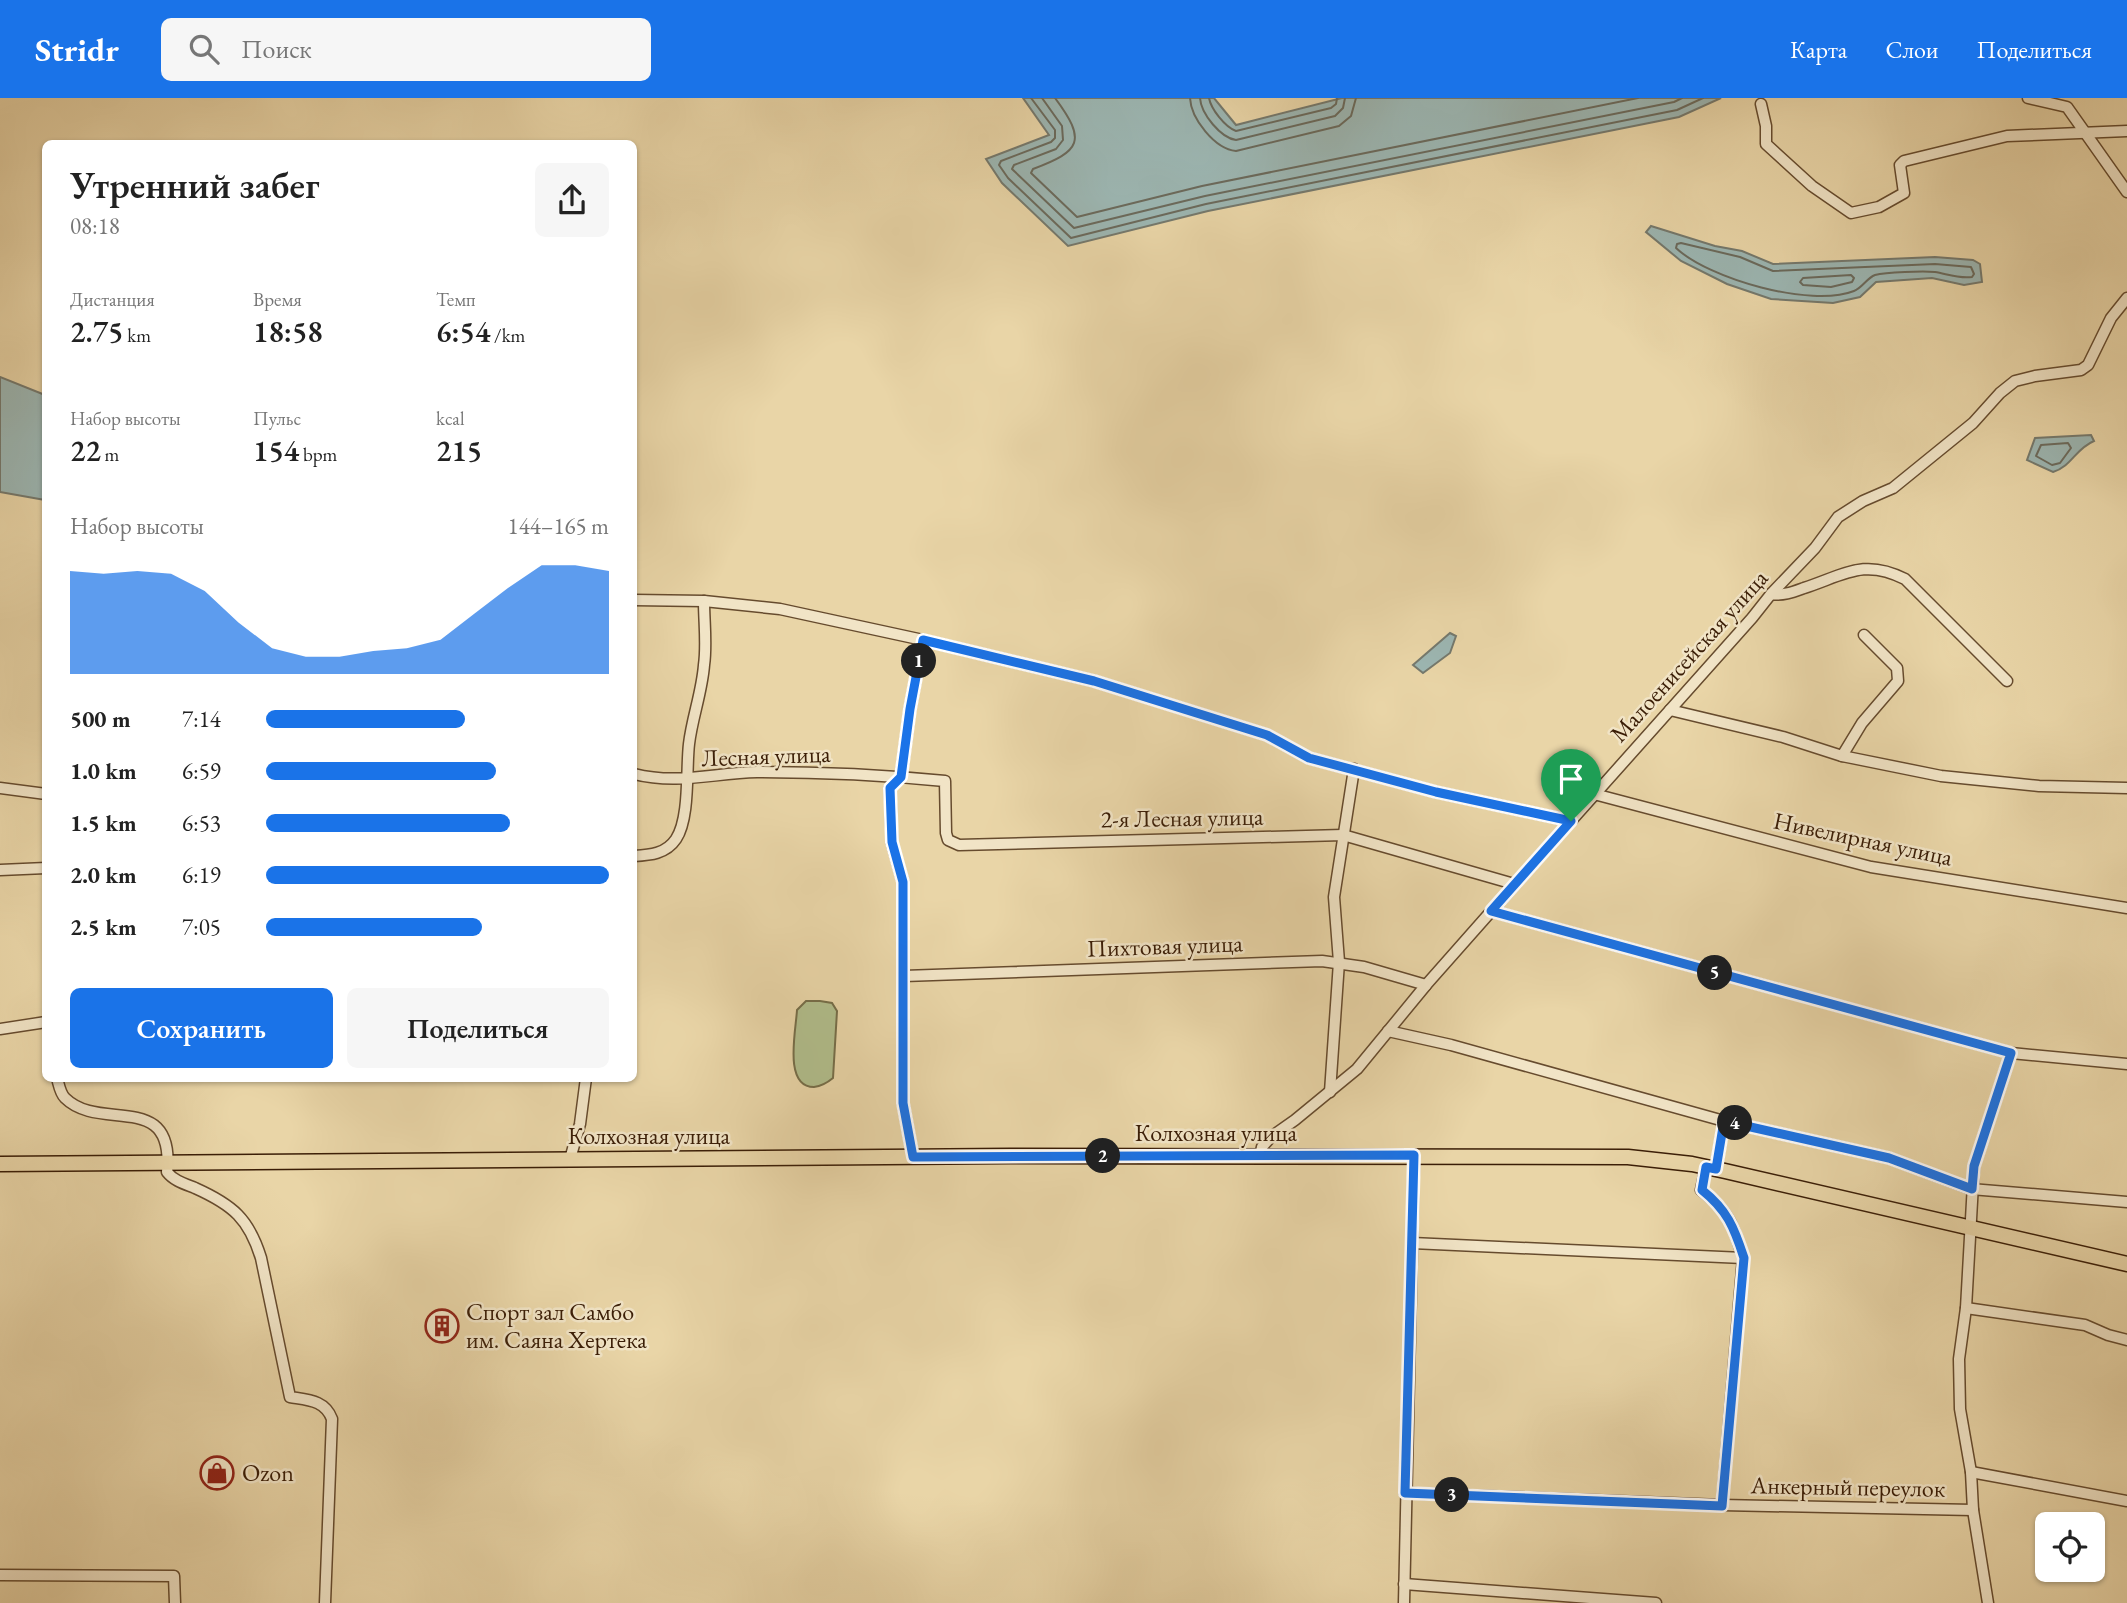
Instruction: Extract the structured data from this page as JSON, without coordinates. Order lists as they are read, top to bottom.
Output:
{
  "streets": {
    "main road": ["Колхозная улица"],
    "street": [
      "Малоенисейская улица",
      "Лесная улица",
      "2-я Лесная улица",
      "Нивелирная улица",
      "Пихтовая улица",
      "Анкерный переулок"
    ]
  },
  "crossings": [
    ["Малоенисейская улица", "2-я Лесная улица"],
    ["Малоенисейская улица", "Нивелирная улица"],
    ["Малоенисейская улица", "Пихтовая улица"],
    ["Малоенисейская улица", "Колхозная улица"],
    ["Лесная улица", "2-я Лесная улица"]
  ],
  "places": {
    "building": ["Спорт зал Самбо им. Саяна Хертека"],
    "shop": ["Ozon"]
  },
  "page": {
    "header": "Stridr",
    "search": "Поиск",
    "nav": ["Карта", "Слои", "Поделиться"],
    "heading": ["Утренний забег", "08:18"],
    "stats": [
      ["Дистанция", "2.75 km"],
      ["Время", "18:58"],
      ["Темп", "6:54 /km"],
      ["Набор высоты", "22 m"],
      ["Пульс", "154 bpm"],
      ["kcal", "215"]
    ],
    "chart": ["Набор высоты", "144–165 m"],
    "pins": [
      "1",
      "5",
      "4",
      "2",
      "3"
    ],
    "list": [
      {
        "name": "500 m",
        "note": "7:14"
      },
      {
        "name": "1.0 km",
        "note": "6:59"
      },
      {
        "name": "1.5 km",
        "note": "6:53"
      },
      {
        "name": "2.0 km",
        "note": "6:19"
      },
      {
        "name": "2.5 km",
        "note": "7:05"
      }
    ],
    "buttons": ["Сохранить", "Поделиться"]
  }
}
